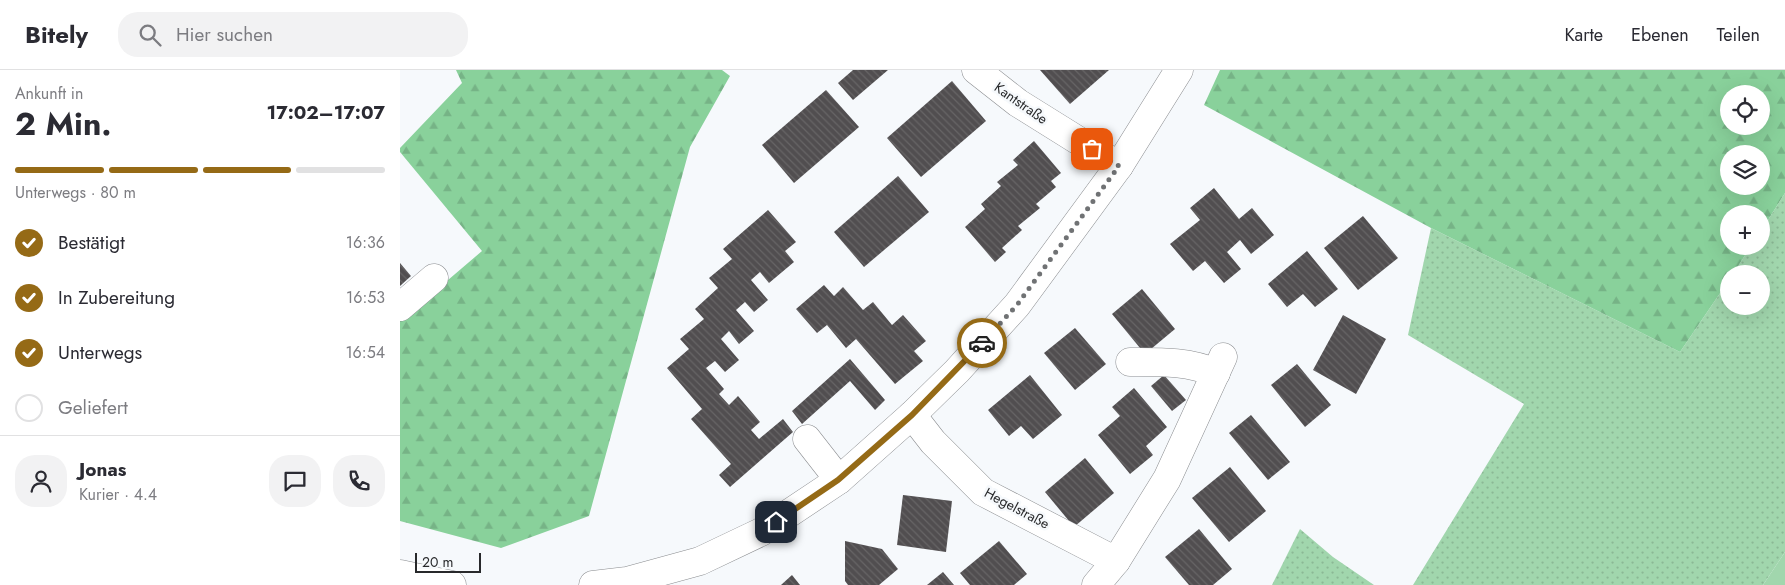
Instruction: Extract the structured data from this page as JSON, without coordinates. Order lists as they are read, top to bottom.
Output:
{
  "streets": {
    "street": ["Kantstraße", "Hegelstraße"]
  },
  "scale_bar": "20 m",
  "page": {
    "header": "Bitely",
    "search": "Hier suchen",
    "nav": ["Karte", "Ebenen", "Teilen"],
    "heading": ["2 Min.", "Ankunft in", "17:02–17:07"],
    "panel": ["Jonas", "Kurier · 4.4"],
    "map_buttons": ["+", "−"],
    "bar": "Unterwegs · 80 m",
    "list": [
      ["Bestätigt", "16:36"],
      ["In Zubereitung", "16:53"],
      ["Unterwegs", "16:54"],
      "Geliefert"
    ],
    "scale": "20 m"
  }
}
